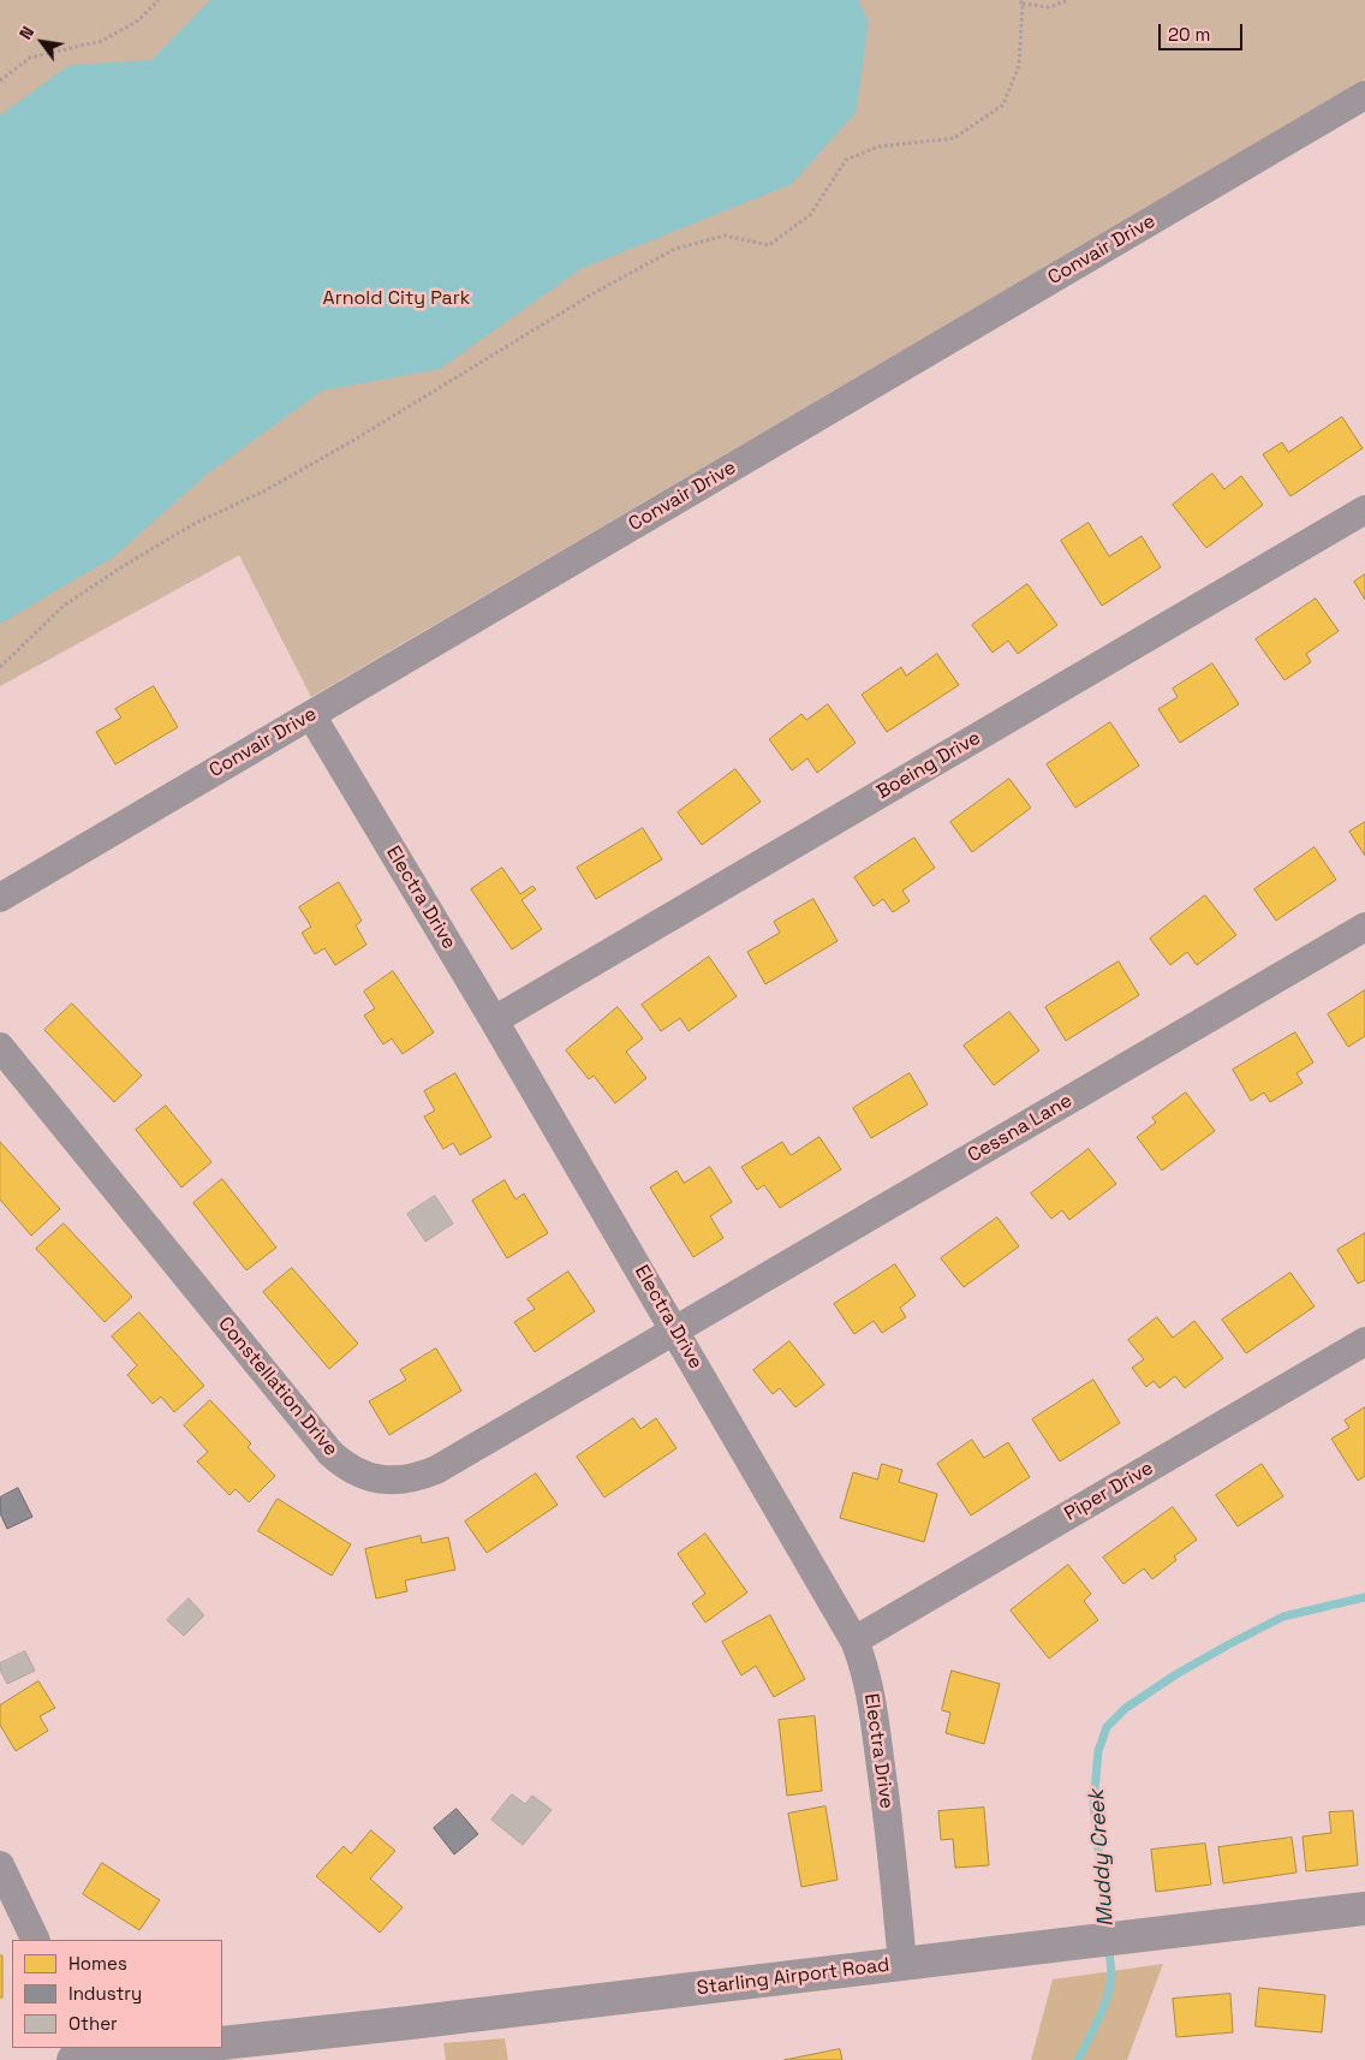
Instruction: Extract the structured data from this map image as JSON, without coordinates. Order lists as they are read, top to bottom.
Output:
{
  "streets": {
    "street": [
      "Convair Drive",
      "Boeing Drive",
      "Electra Drive",
      "Cessna Lane",
      "Constellation Drive",
      "Piper Drive",
      "Starling Airport Road"
    ]
  },
  "crossings": [
    ["Convair Drive", "Electra Drive"],
    ["Boeing Drive", "Electra Drive"],
    ["Electra Drive", "Cessna Lane"],
    ["Electra Drive", "Constellation Drive"],
    ["Electra Drive", "Piper Drive"],
    ["Electra Drive", "Starling Airport Road"],
    ["Cessna Lane", "Constellation Drive"]
  ],
  "water": ["Muddy Creek"],
  "parks": ["Arnold City Park"],
  "legend": ["Homes", "Industry", "Other"],
  "scale_bar": "20 m",
  "north": "top left"
}
